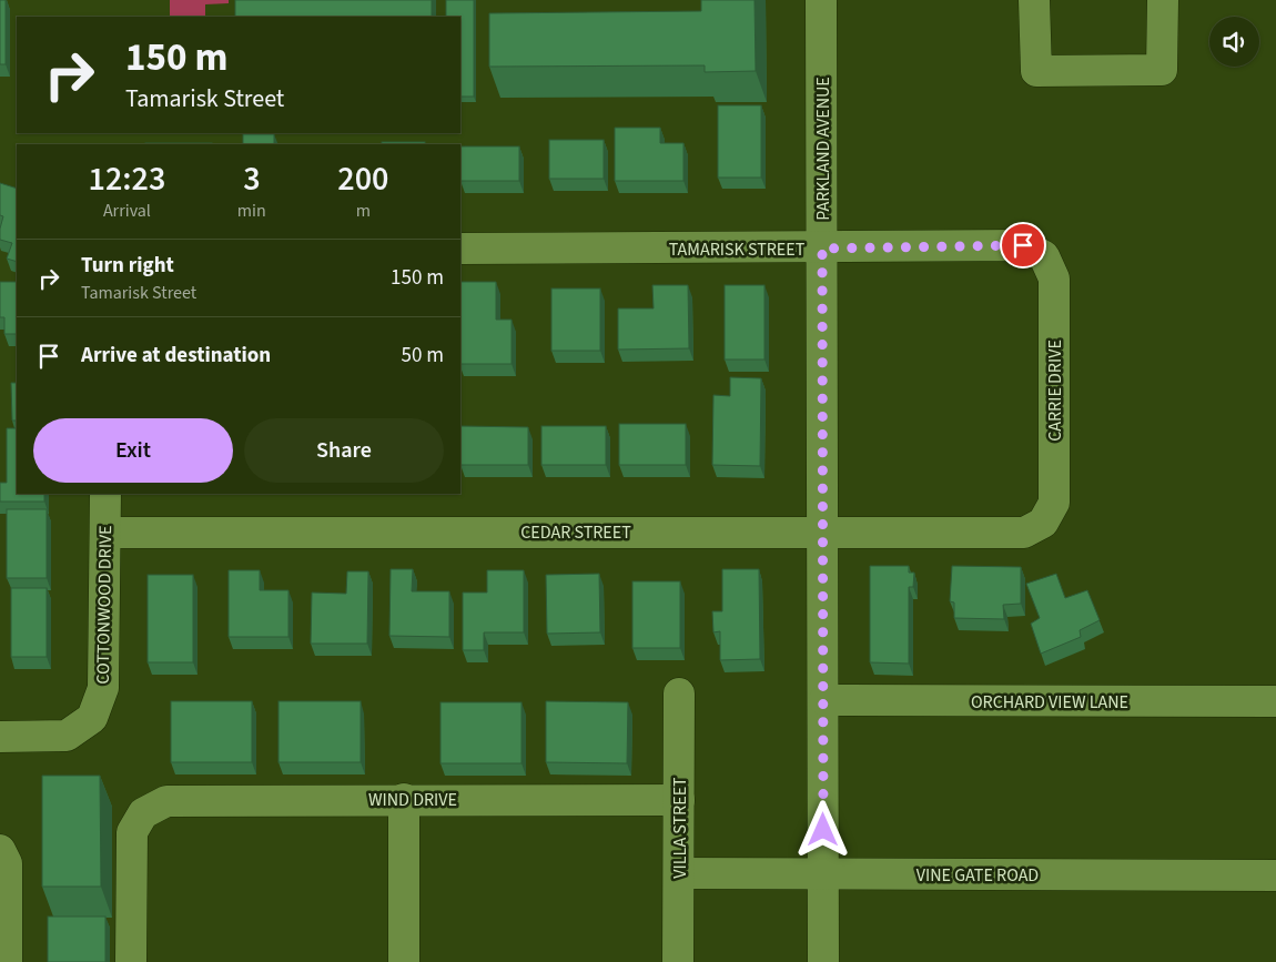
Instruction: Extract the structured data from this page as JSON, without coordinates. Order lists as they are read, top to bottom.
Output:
{
  "streets": {
    "street": [
      "PARKLAND AVENUE",
      "TAMARISK STREET",
      "CARRIE DRIVE",
      "CEDAR STREET",
      "COTTONWOOD DRIVE",
      "ORCHARD VIEW LANE",
      "WIND DRIVE",
      "VILLA STREET",
      "VINE GATE ROAD"
    ]
  },
  "crossings": [
    ["PARKLAND AVENUE", "TAMARISK STREET"],
    ["PARKLAND AVENUE", "CEDAR STREET"],
    ["PARKLAND AVENUE", "ORCHARD VIEW LANE"],
    ["PARKLAND AVENUE", "VINE GATE ROAD"],
    ["TAMARISK STREET", "CARRIE DRIVE"],
    ["CARRIE DRIVE", "CEDAR STREET"],
    ["CEDAR STREET", "COTTONWOOD DRIVE"],
    ["WIND DRIVE", "VILLA STREET"],
    ["VILLA STREET", "VINE GATE ROAD"]
  ],
  "page": {
    "turn": ["150 m", "Tamarisk Street"],
    "eta": [
      "12:23",
      "Arrival",
      "3",
      "min",
      "200",
      "m"
    ],
    "list": [
      {
        "name": "Turn right",
        "note": "Tamarisk Street",
        "value": "150 m"
      },
      {
        "name": "Arrive at destination",
        "value": "50 m"
      }
    ],
    "buttons": ["Exit", "Share"]
  }
}
